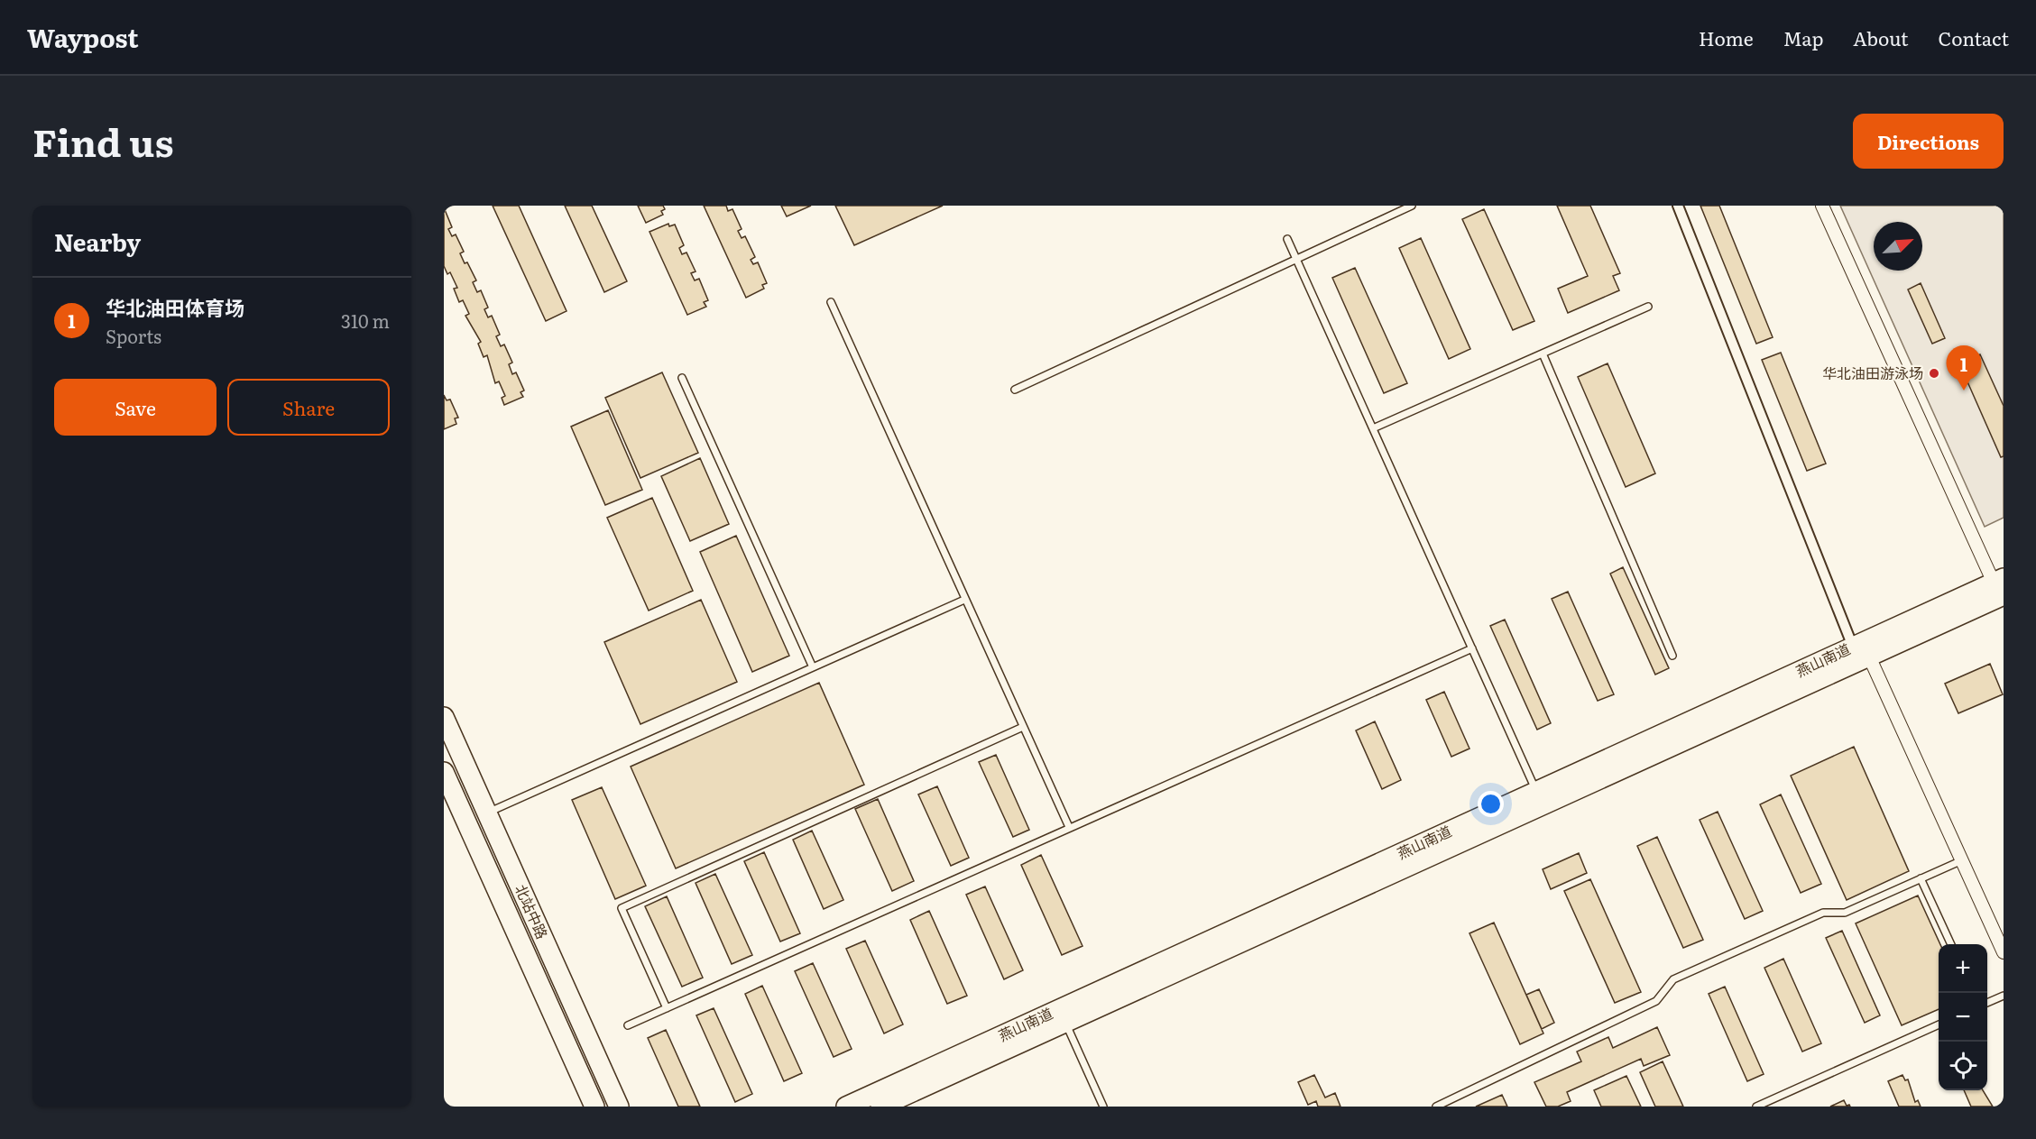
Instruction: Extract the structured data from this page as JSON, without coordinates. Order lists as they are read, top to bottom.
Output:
{
  "streets": {
    "main road": ["燕山南道", "北站中路"]
  },
  "places": ["华北油田游泳场"],
  "north": "top right",
  "page": {
    "header": "Waypost",
    "nav": [
      "Home",
      "Map",
      "About",
      "Contact"
    ],
    "title": "Find us",
    "buttons": [
      "Directions",
      ["Save", "Share"]
    ],
    "heading": "Nearby",
    "list": [
      {
        "mark": "1",
        "name": "华北油田体育场",
        "note": "Sports",
        "value": "310 m"
      }
    ],
    "pins": "1",
    "map_buttons": ["+", "−"]
  }
}
